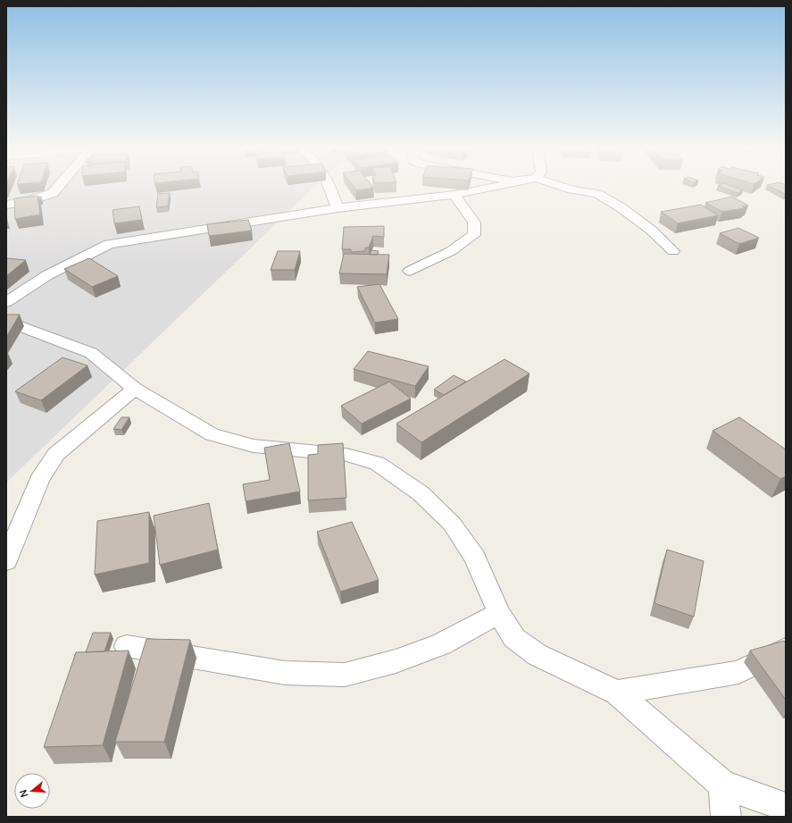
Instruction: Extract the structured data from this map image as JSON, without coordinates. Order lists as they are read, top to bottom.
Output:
{
  "north": "left"
}
